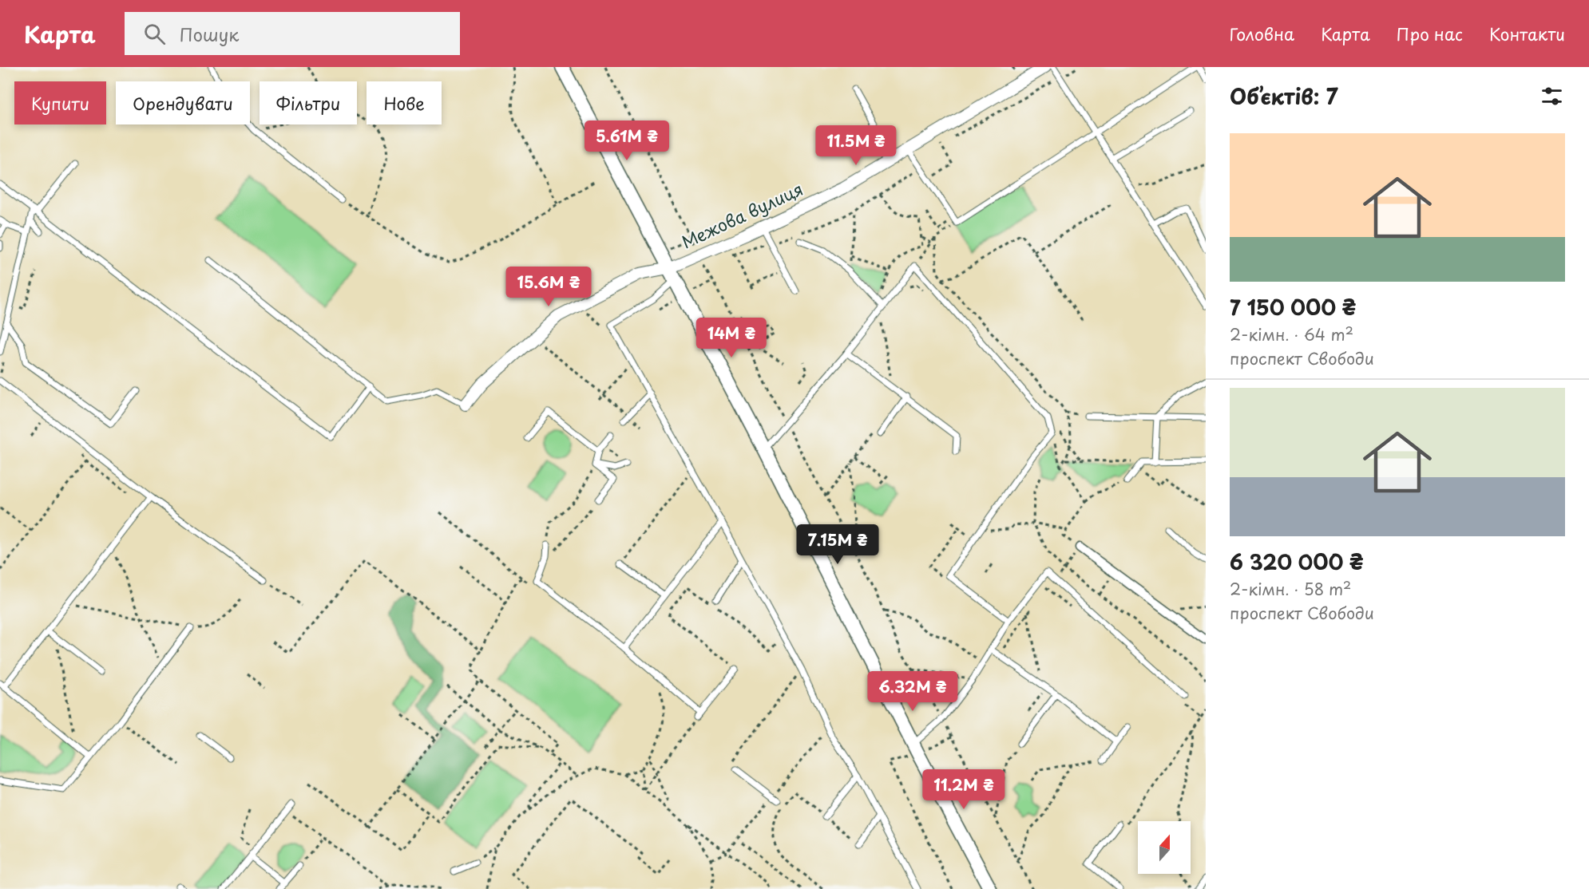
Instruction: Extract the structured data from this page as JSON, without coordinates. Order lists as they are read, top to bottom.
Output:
{
  "streets": {
    "street": ["Межова вулиця"]
  },
  "north": "top",
  "page": {
    "header": "Карта",
    "search": "Пошук",
    "nav": [
      "Головна",
      "Карта",
      "Про нас",
      "Контакти"
    ],
    "heading": "Об’єктів: 7",
    "chip": [
      "Купити",
      "Орендувати",
      "Фільтри",
      "Нове"
    ],
    "price": [
      "5.61M ₴",
      "11.5M ₴",
      "15.6M ₴",
      "14M ₴",
      "7.15M ₴",
      "6.32M ₴",
      "11.2M ₴"
    ],
    "list": [
      {
        "name": "7 150 000 ₴",
        "note": "2-кімн. · 64 m² · проспект Свободи"
      },
      {
        "name": "6 320 000 ₴",
        "note": "2-кімн. · 58 m² · проспект Свободи"
      }
    ]
  }
}
